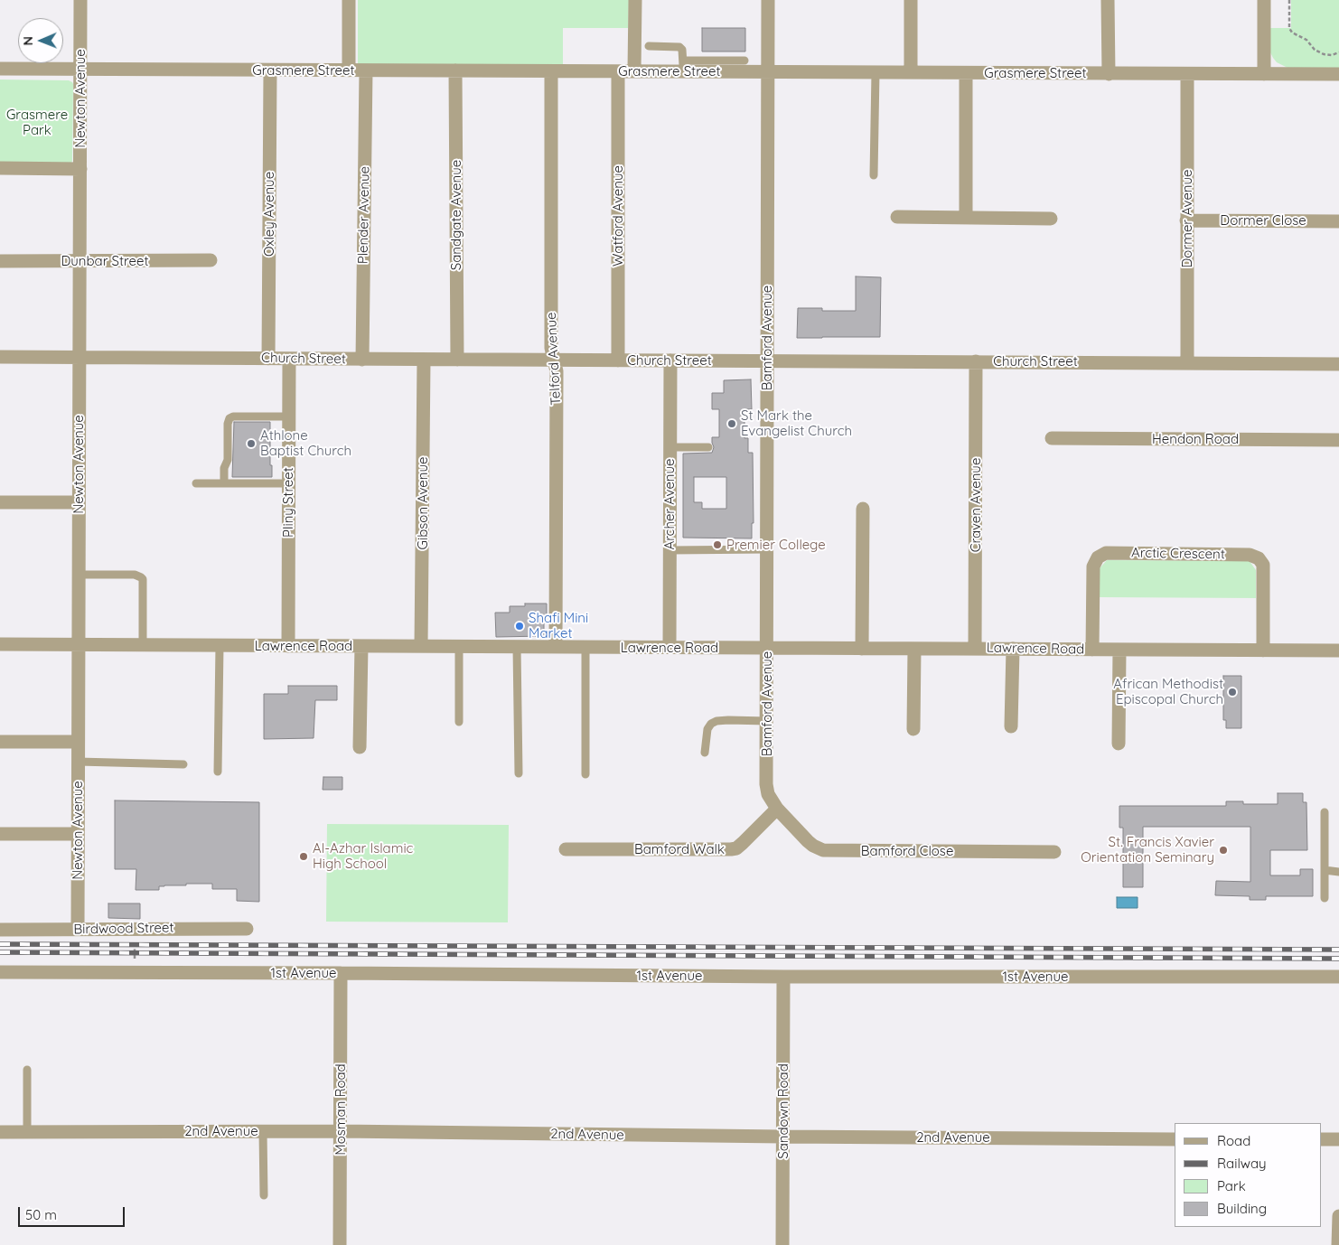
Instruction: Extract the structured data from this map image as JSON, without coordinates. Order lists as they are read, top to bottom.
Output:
{
  "streets": {
    "street": [
      "Grasmere Street",
      "Newton Avenue",
      "Oxley Avenue",
      "Plender Avenue",
      "Sandgate Avenue",
      "Watford Avenue",
      "Dormer Avenue",
      "Dormer Close",
      "Dunbar Street",
      "Bamford Avenue",
      "Church Street",
      "Telford Avenue",
      "Hendon Road",
      "Pliny Street",
      "Gibson Avenue",
      "Archer Avenue",
      "Craven Avenue",
      "Arctic Crescent",
      "Lawrence Road",
      "Bamford Walk",
      "Bamford Close",
      "Birdwood Street",
      "1st Avenue",
      "Mosman Road",
      "Sandown Road",
      "2nd Avenue"
    ]
  },
  "crossings": [
    ["Grasmere Street", "Newton Avenue"],
    ["Grasmere Street", "Oxley Avenue"],
    ["Grasmere Street", "Plender Avenue"],
    ["Grasmere Street", "Sandgate Avenue"],
    ["Grasmere Street", "Watford Avenue"],
    ["Grasmere Street", "Dormer Avenue"],
    ["Grasmere Street", "Bamford Avenue"],
    ["Grasmere Street", "Telford Avenue"],
    ["Newton Avenue", "Dunbar Street"],
    ["Newton Avenue", "Church Street"],
    ["Newton Avenue", "Lawrence Road"],
    ["Newton Avenue", "Birdwood Street"],
    ["Oxley Avenue", "Church Street"],
    ["Plender Avenue", "Church Street"],
    ["Sandgate Avenue", "Church Street"],
    ["Watford Avenue", "Church Street"],
    ["Dormer Avenue", "Dormer Close"],
    ["Dormer Avenue", "Church Street"],
    ["Bamford Avenue", "Church Street"],
    ["Bamford Avenue", "Lawrence Road"],
    ["Bamford Avenue", "Bamford Walk"],
    ["Bamford Avenue", "Bamford Close"],
    ["Church Street", "Telford Avenue"],
    ["Church Street", "Pliny Street"],
    ["Church Street", "Gibson Avenue"],
    ["Church Street", "Archer Avenue"],
    ["Church Street", "Craven Avenue"],
    ["Telford Avenue", "Lawrence Road"],
    ["Pliny Street", "Lawrence Road"],
    ["Gibson Avenue", "Lawrence Road"],
    ["Archer Avenue", "Lawrence Road"],
    ["Craven Avenue", "Lawrence Road"],
    ["Arctic Crescent", "Lawrence Road"],
    ["Bamford Walk", "Bamford Close"],
    ["1st Avenue", "Mosman Road"],
    ["1st Avenue", "Sandown Road"],
    ["Mosman Road", "2nd Avenue"],
    ["Sandown Road", "2nd Avenue"]
  ],
  "parks": ["Grasmere Park"],
  "places": [
    "St Mark the Evangelist Church",
    "Athlone Baptist Church",
    "Premier College",
    "Shafi Mini Market",
    "African Methodist Episcopal Church",
    "St. Francis Xavier Orientation Seminary",
    "Al-Azhar Islamic High School"
  ],
  "legend": [
    "Road",
    "Railway",
    "Park",
    "Building"
  ],
  "scale_bar": "50 m",
  "north": "left"
}
